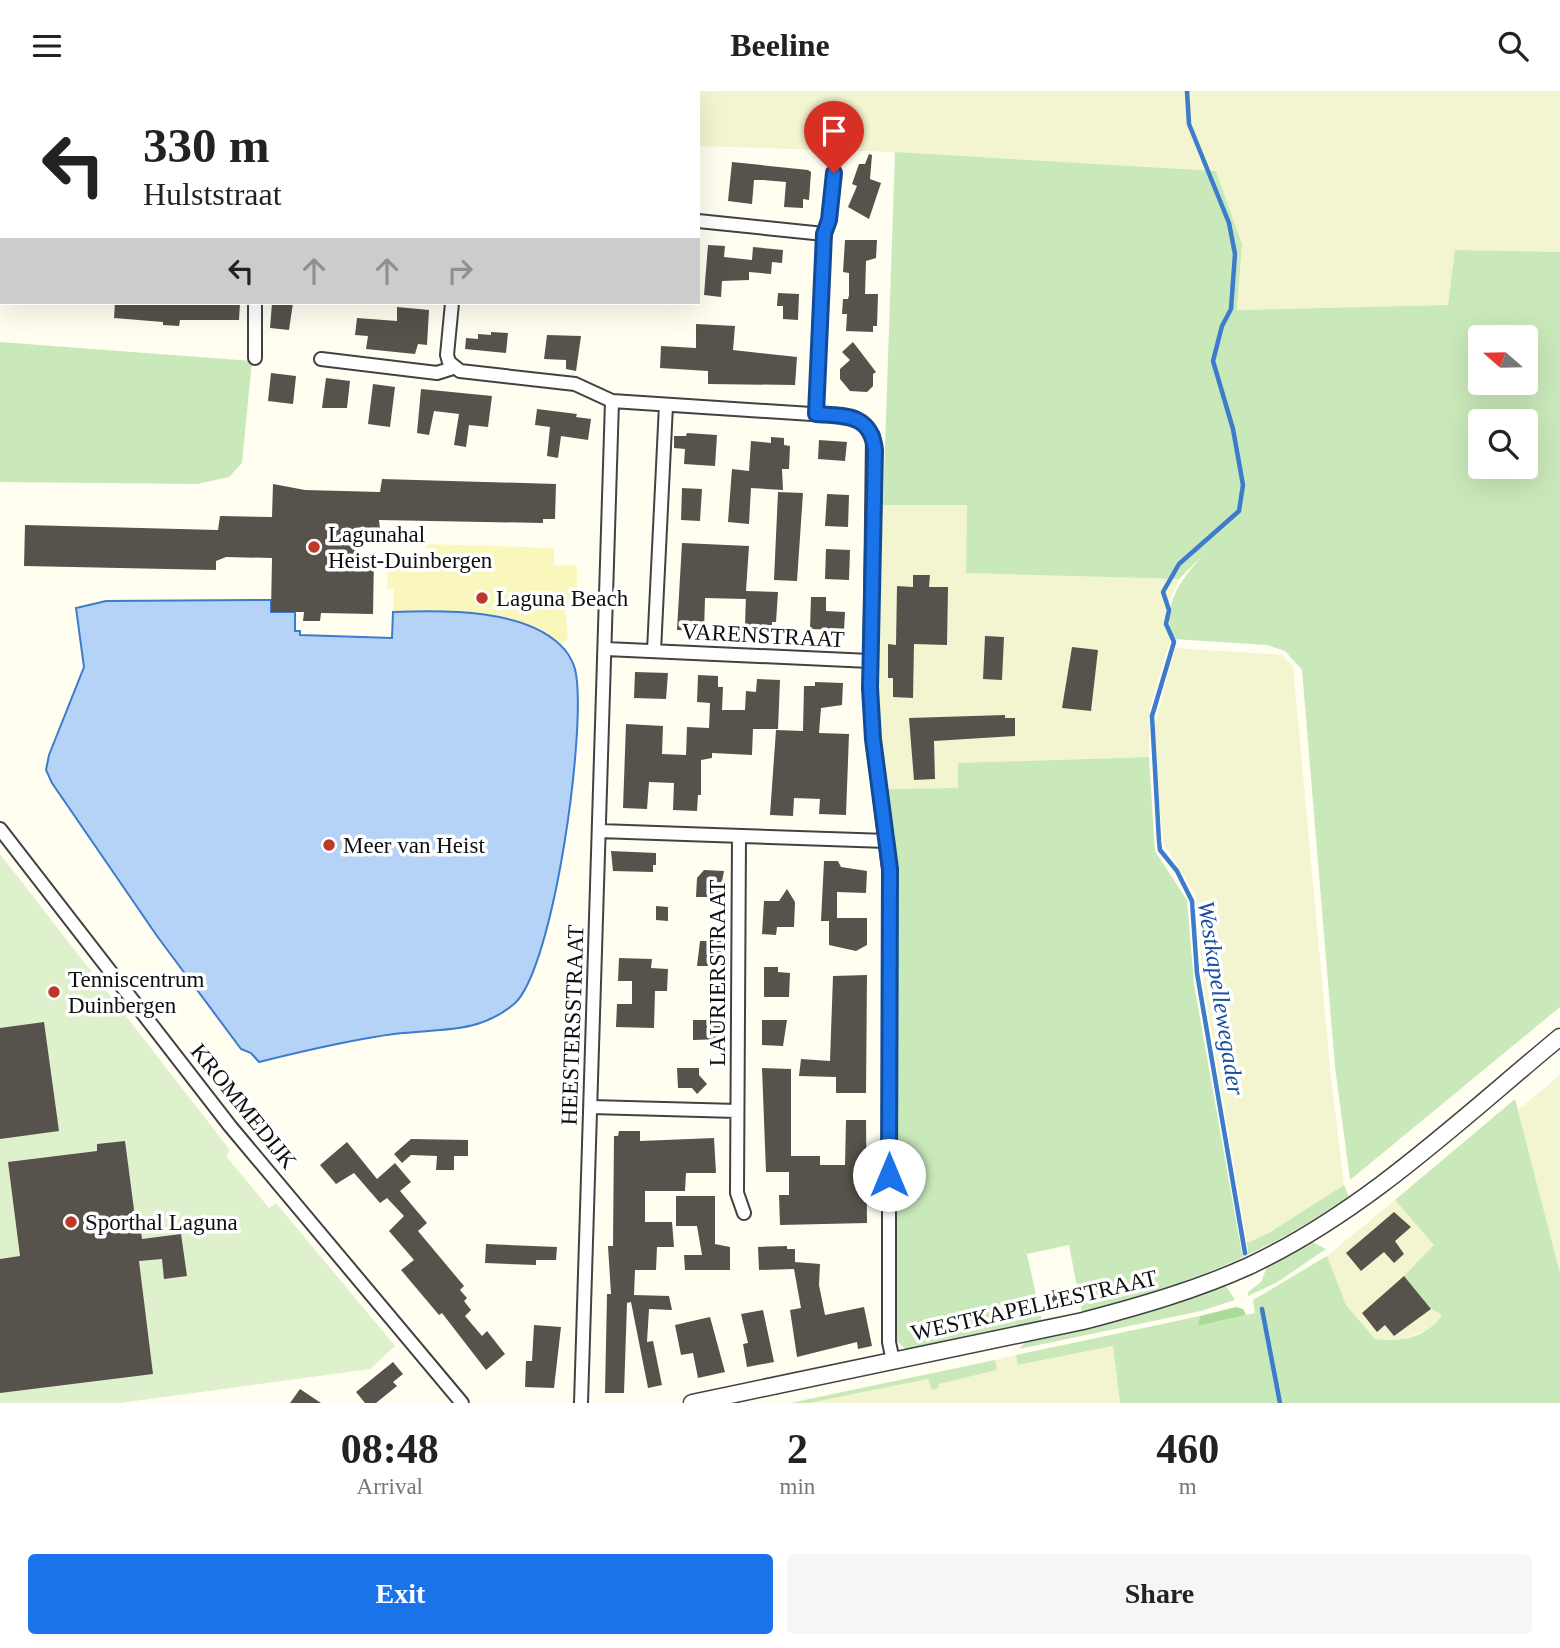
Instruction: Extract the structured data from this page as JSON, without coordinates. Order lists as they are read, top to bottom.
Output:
{
  "streets": {
    "street": [
      "VARENSTRAAT",
      "LAURIERSTRAAT",
      "HEESTERSSTRAAT",
      "KROMMEDIJK",
      "WESTKAPELLESTRAAT"
    ]
  },
  "water": ["Westkapellewegader"],
  "places": [
    "Lagunahal Heist-Duinbergen",
    "Laguna Beach",
    "Meer van Heist",
    "Tenniscentrum Duinbergen",
    "Sporthal Laguna"
  ],
  "north": "left",
  "page": {
    "header": "Beeline",
    "turn": ["330 m", "Hulststraat"],
    "eta": [
      "08:48",
      "Arrival",
      "2",
      "min",
      "460",
      "m"
    ],
    "buttons": ["Exit", "Share"]
  }
}
